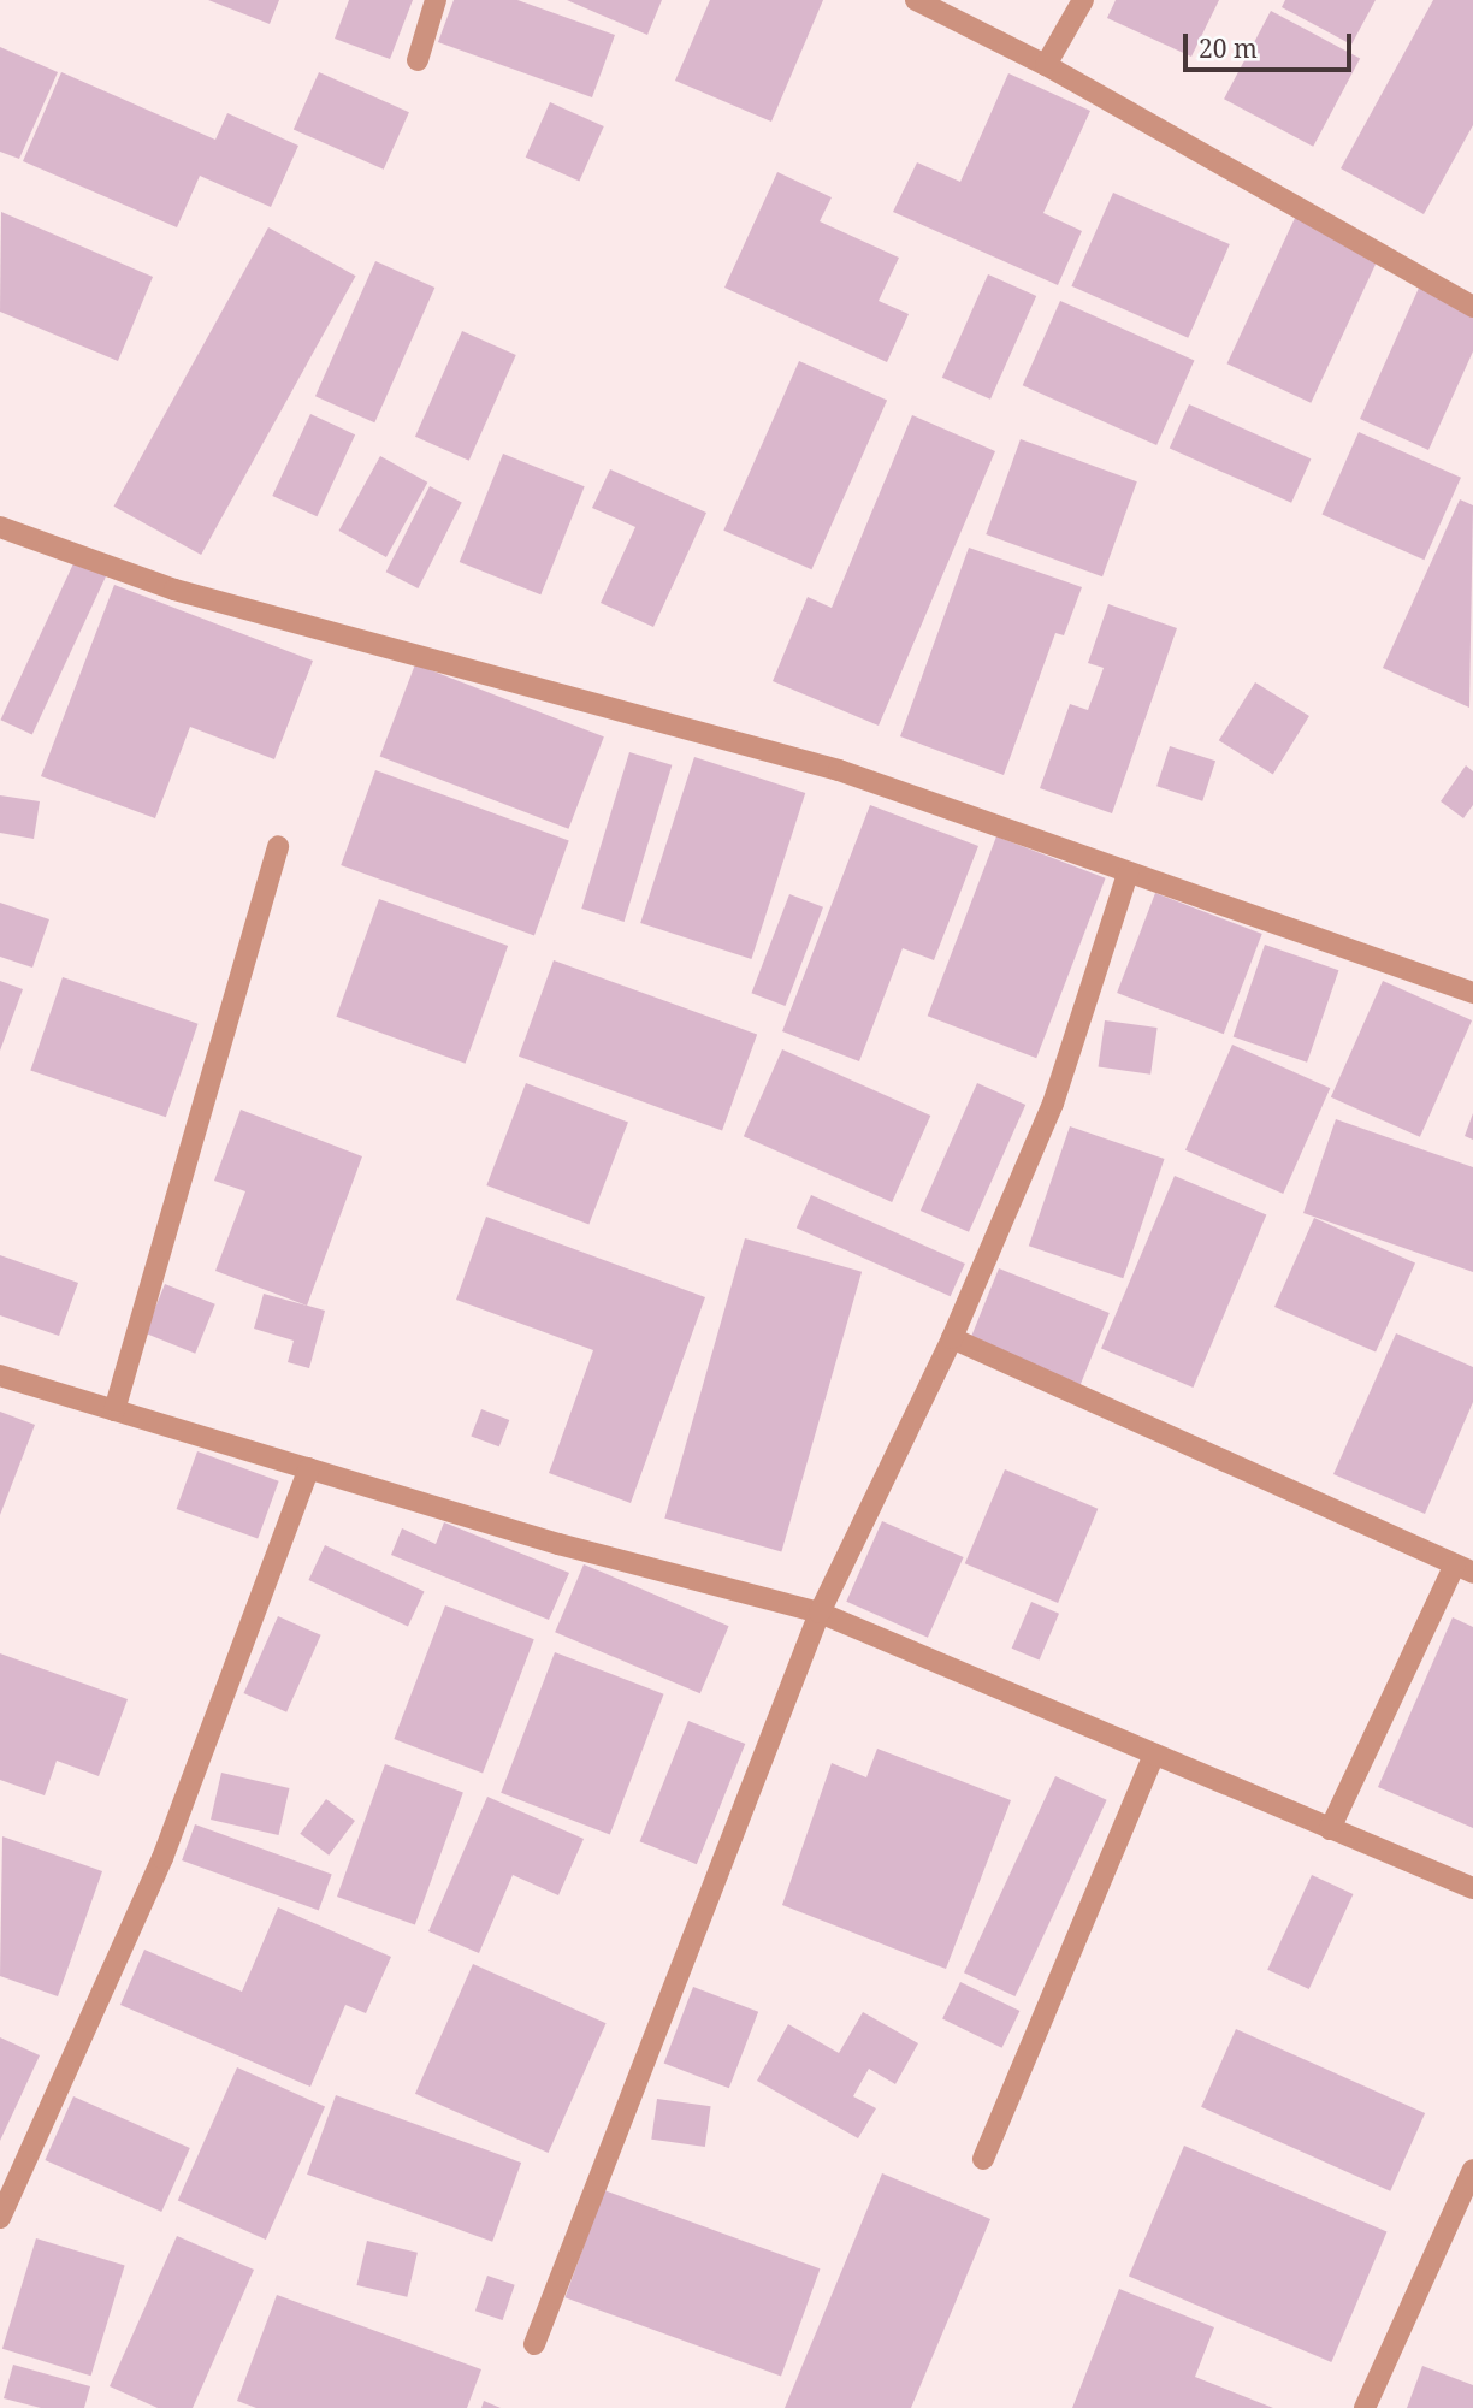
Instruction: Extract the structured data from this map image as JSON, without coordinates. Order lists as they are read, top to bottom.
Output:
{
  "scale_bar": "20 m"
}
